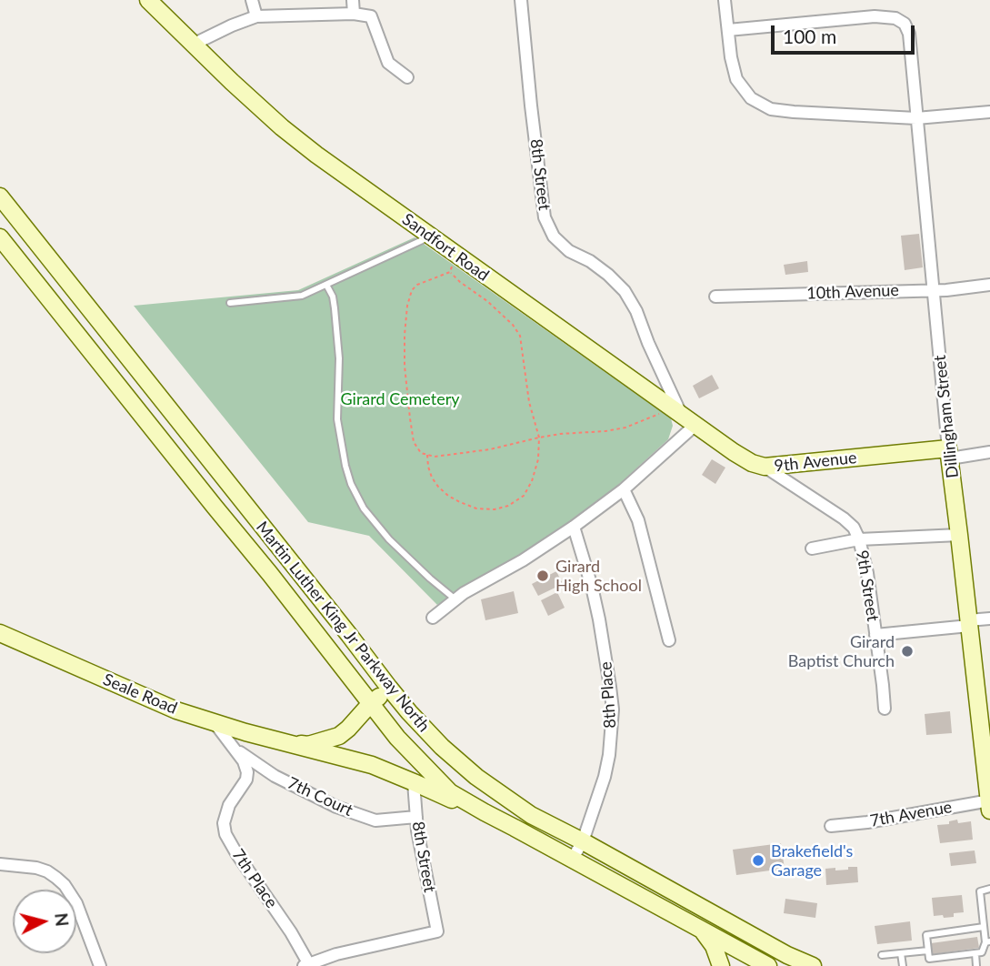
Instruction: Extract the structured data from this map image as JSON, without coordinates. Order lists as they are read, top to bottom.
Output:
{
  "streets": {
    "main road": [
      "Sandfort Road",
      "Dillingham Street",
      "9th Avenue",
      "Martin Luther King Jr Parkway North",
      "Seale Road"
    ],
    "street": [
      "8th Street",
      "10th Avenue",
      "9th Street",
      "8th Place",
      "7th Court",
      "7th Avenue",
      "7th Place"
    ]
  },
  "crossings": [
    ["8th Street", "Sandfort Road"],
    ["8th Street", "Seale Road"],
    ["8th Street", "7th Court"],
    ["8th Street", "7th Place"],
    ["Sandfort Road", "9th Avenue"],
    ["10th Avenue", "Dillingham Street"],
    ["Dillingham Street", "9th Avenue"],
    ["Dillingham Street", "7th Avenue"],
    ["9th Avenue", "9th Street"],
    ["Martin Luther King Jr Parkway North", "Seale Road"],
    ["Martin Luther King Jr Parkway North", "8th Place"],
    ["Seale Road", "7th Place"],
    ["7th Court", "7th Place"]
  ],
  "parks": ["Girard Cemetery"],
  "places": ["Girard High School", "Girard Baptist Church", "Brakefield's Garage"],
  "scale_bar": "100 m",
  "north": "right"
}
